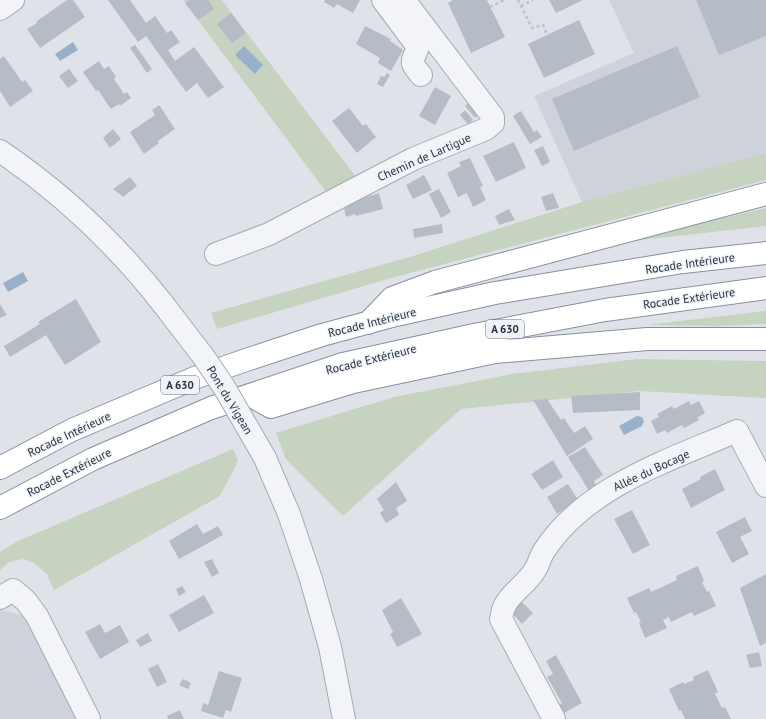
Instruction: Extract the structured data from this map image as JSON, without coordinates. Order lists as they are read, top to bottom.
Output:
{
  "streets": {
    "highway": ["Rocade Intérieure", "Rocade Extérieure", "A 630"],
    "street": ["Chemin de Lartigue", "Pont du Vigean", "Allée du Bocage"]
  }
}
